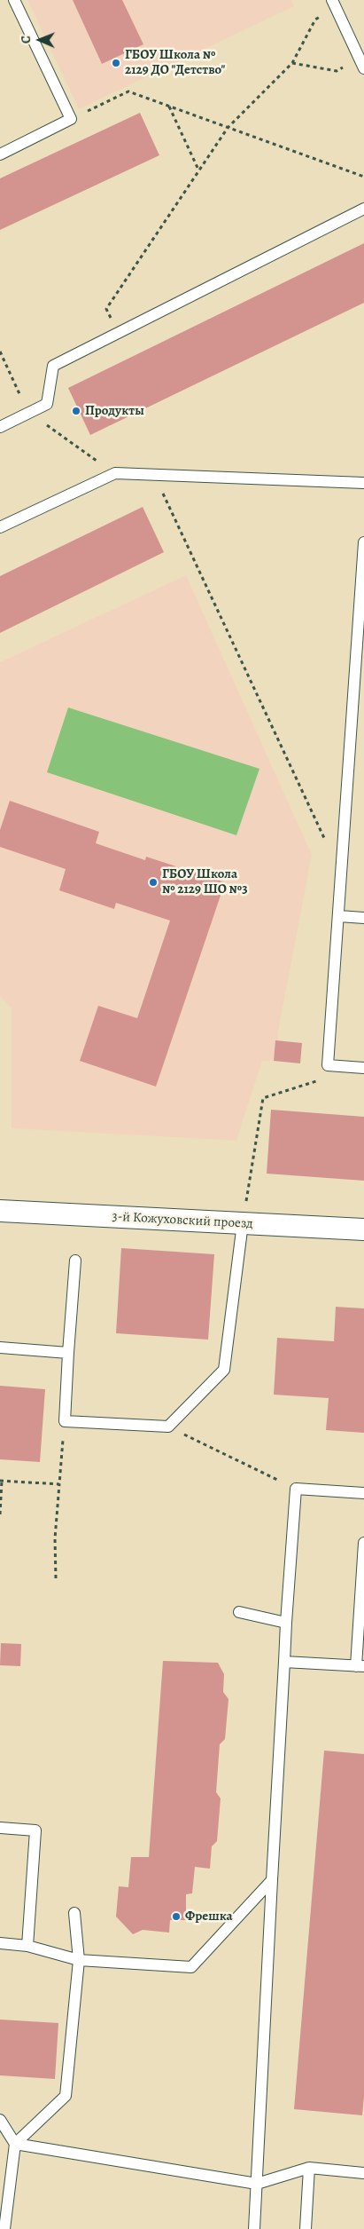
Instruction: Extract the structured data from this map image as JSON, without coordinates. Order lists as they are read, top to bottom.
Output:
{
  "streets": {
    "street": ["3-й Кожуховский проезд"]
  },
  "places": [
    "ГБОУ Школа № 2129 ДО \"Детство\"",
    "Продукты",
    "ГБОУ Школа № 2129 ШО №3",
    "Фрешка"
  ],
  "north": "left"
}
